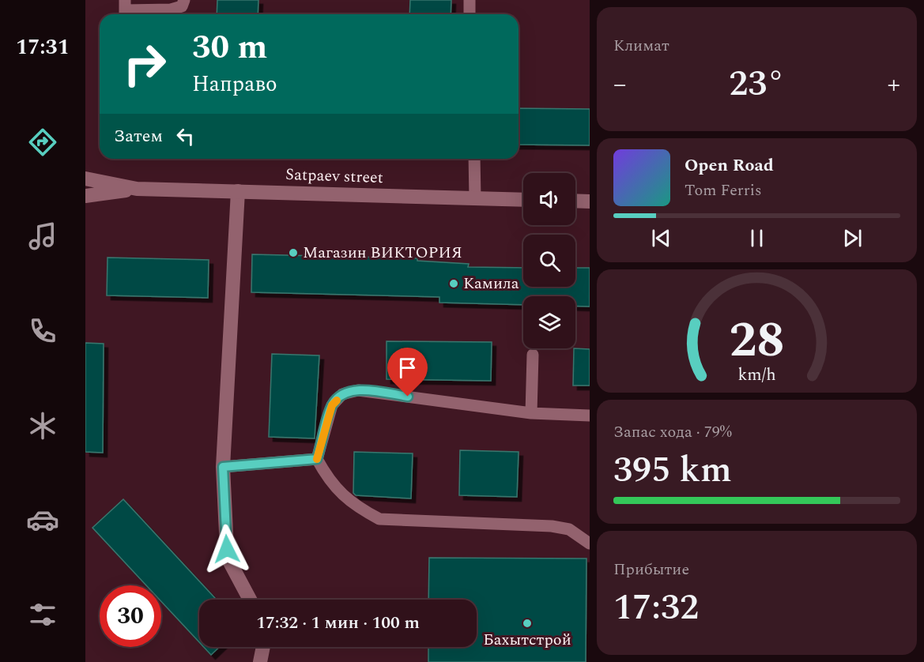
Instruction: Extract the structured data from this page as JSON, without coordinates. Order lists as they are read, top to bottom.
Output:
{
  "streets": {
    "main road": ["Satpaev street"]
  },
  "places": ["Магазин ВИКТОРИЯ", "Камила", "Бахытстрой"],
  "page": {
    "tabs": "17:31",
    "tile": [
      "Климат",
      ["Запас хода · 79%", "395 km"],
      ["Прибытие", "17:32"]
    ],
    "turn": ["30 m", "Направо"],
    "heat": ["−", "23°", "+"],
    "then": "Затем",
    "song": ["Open Road", "Tom Ferris"],
    "limit": "30",
    "trip": "17:32 · 1 мин · 100 m",
    "gauge": ["28", "km/h"]
  }
}
